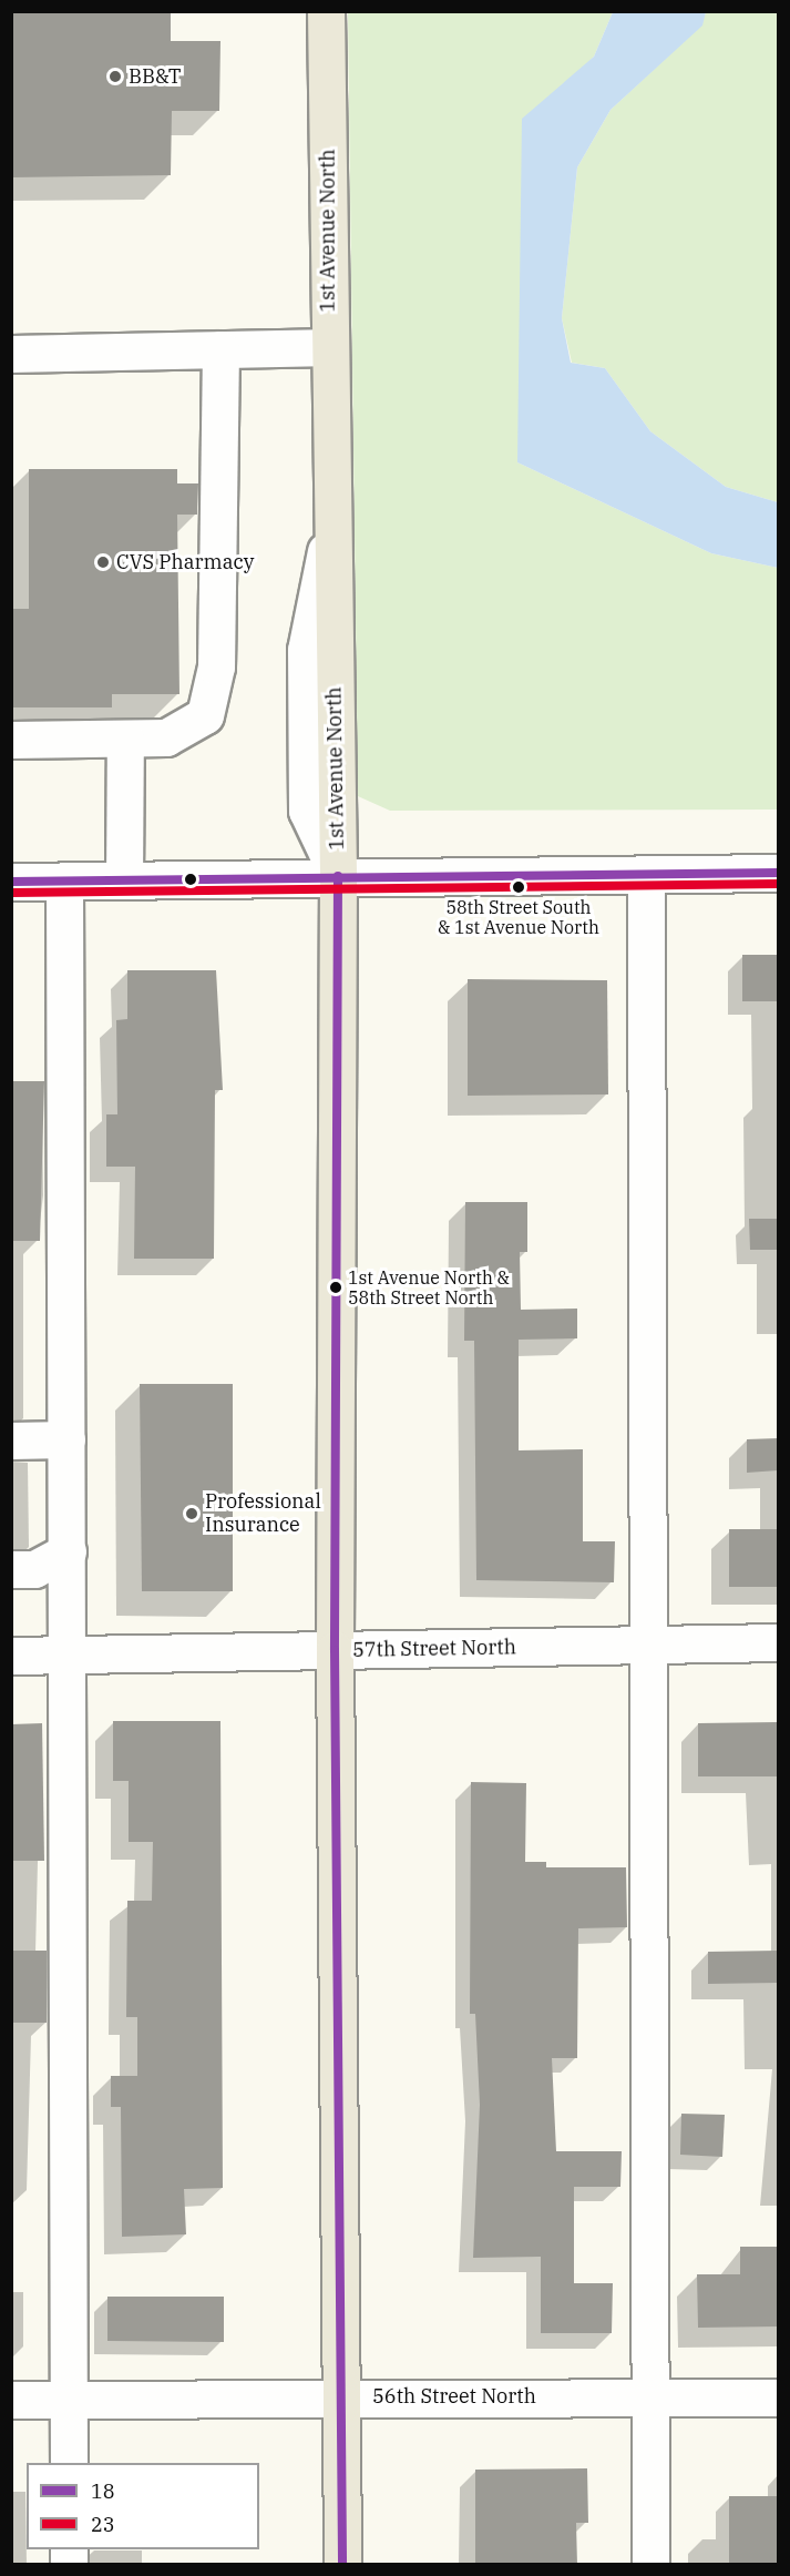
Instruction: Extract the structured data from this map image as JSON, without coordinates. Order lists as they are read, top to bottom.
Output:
{
  "streets": {
    "main road": ["1st Avenue North"],
    "street": ["57th Street North", "56th Street North"]
  },
  "crossings": [
    ["1st Avenue North", "57th Street North"],
    ["1st Avenue North", "56th Street North"]
  ],
  "places": [
    "BB&T",
    "CVS Pharmacy",
    "58th Street South & 1st Avenue North",
    "1st Avenue North & 58th Street North",
    "Professional Insurance"
  ],
  "lines": ["transit line 18", "transit line 23"],
  "legend": ["18", "23"]
}
